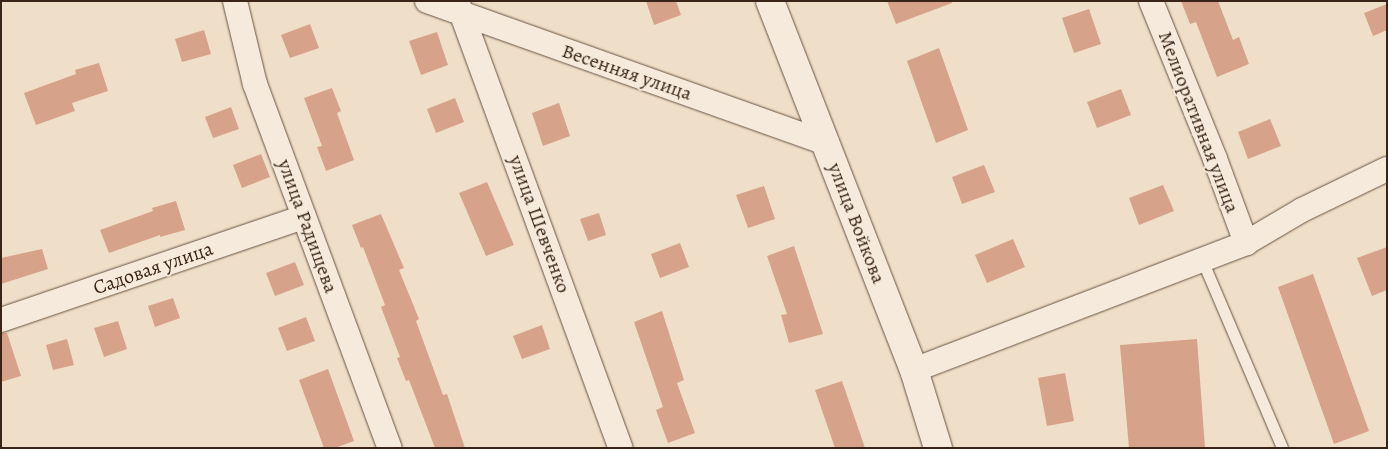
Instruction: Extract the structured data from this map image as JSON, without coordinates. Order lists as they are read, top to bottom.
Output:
{
  "streets": {
    "main road": ["улица Войкова"],
    "street": [
      "Весенняя улица",
      "Мелиоративная улица",
      "улица Шевченко",
      "улица Радищева",
      "Садовая улица"
    ]
  },
  "crossings": [
    ["Весенняя улица", "улица Войкова"],
    ["Весенняя улица", "улица Шевченко"],
    ["улица Радищева", "Садовая улица"]
  ]
}
